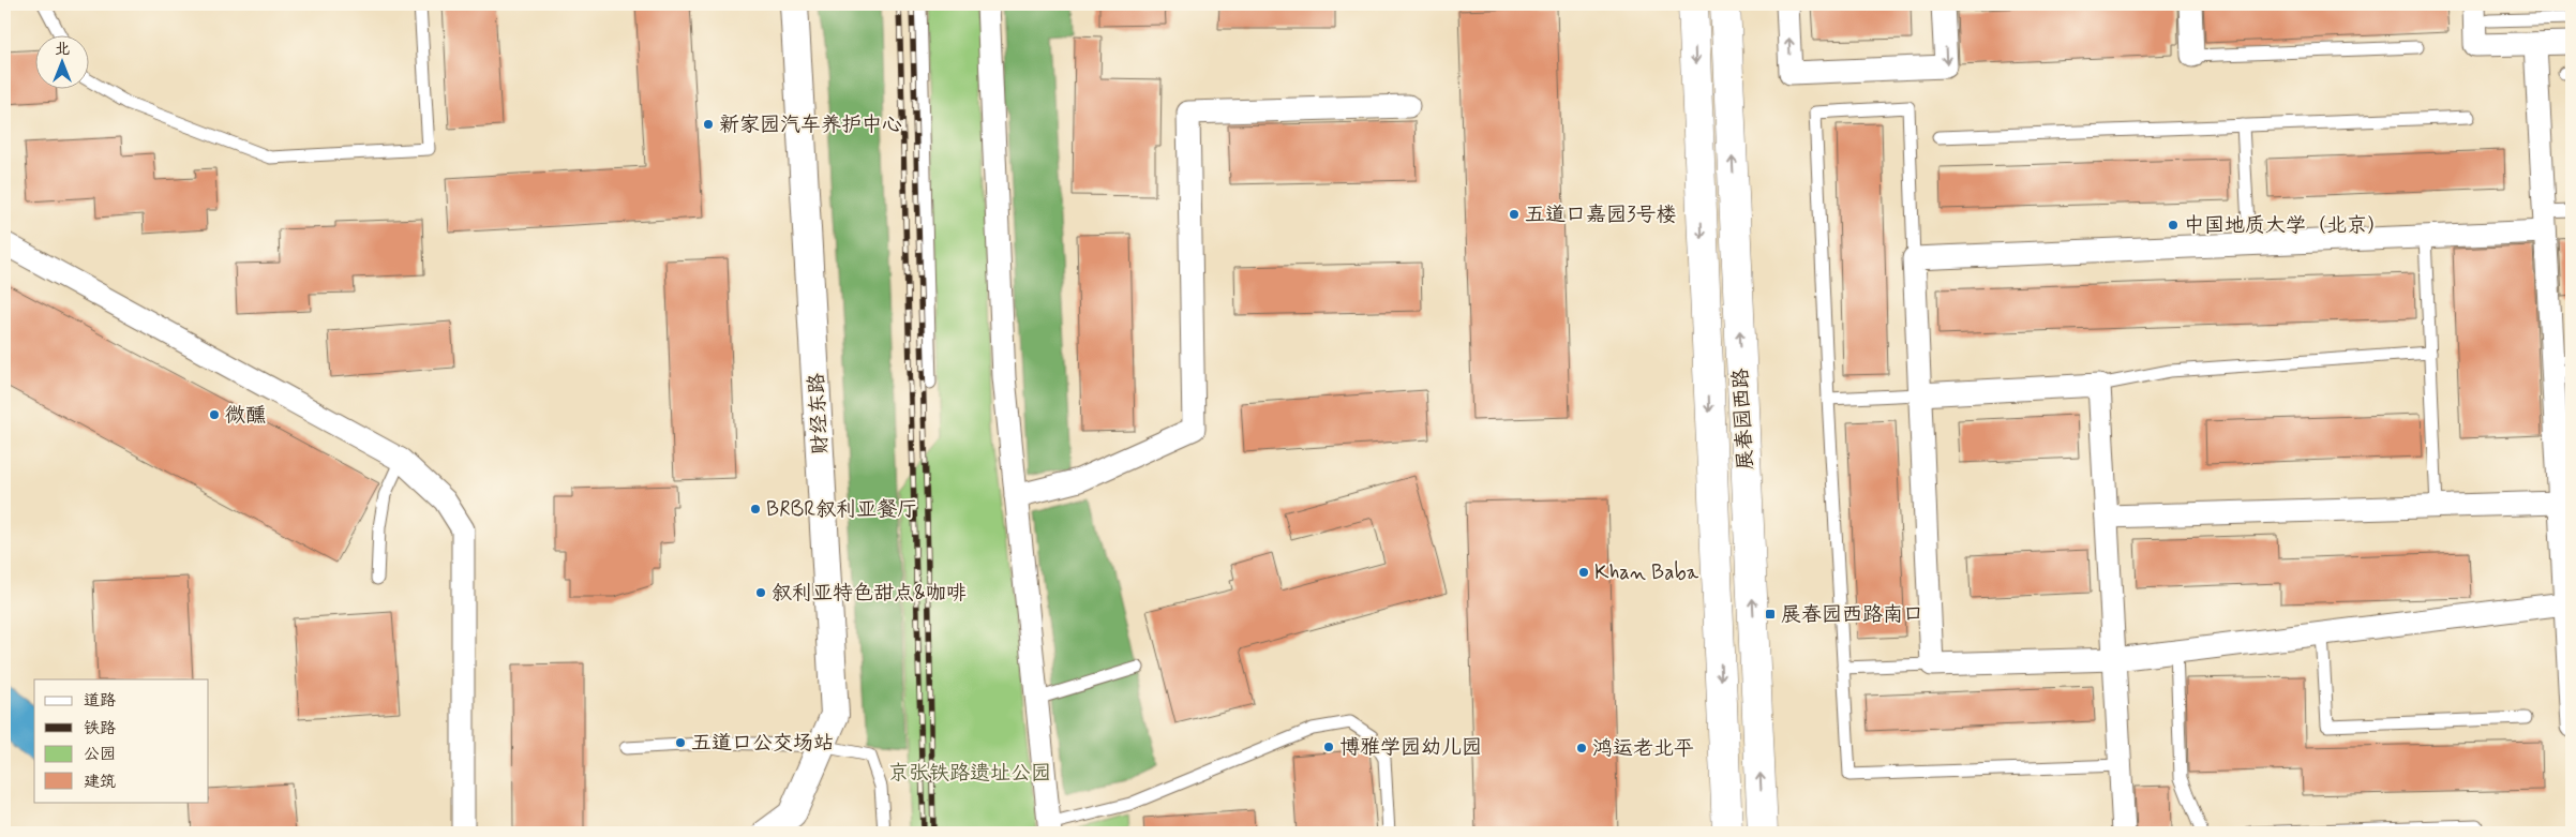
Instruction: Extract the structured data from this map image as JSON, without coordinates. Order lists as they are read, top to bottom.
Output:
{
  "streets": {
    "main road": ["展春园西路"],
    "street": ["财经东路"]
  },
  "parks": ["京张铁路遗址公园"],
  "places": {
    "other": [
      "新家园汽车养护中心",
      "五道口嘉园3号楼",
      "中国地质大学（北京）",
      "微醺",
      "BRBR叙利亚餐厅",
      "Khan Baba",
      "叙利亚特色甜点&咖啡",
      "五道口公交场站",
      "博雅学园幼儿园",
      "鸿运老北平"
    ],
    "transit": ["展春园西路南口"]
  },
  "legend": [
    "道路",
    "铁路",
    "公园",
    "建筑"
  ],
  "north": "top"
}
